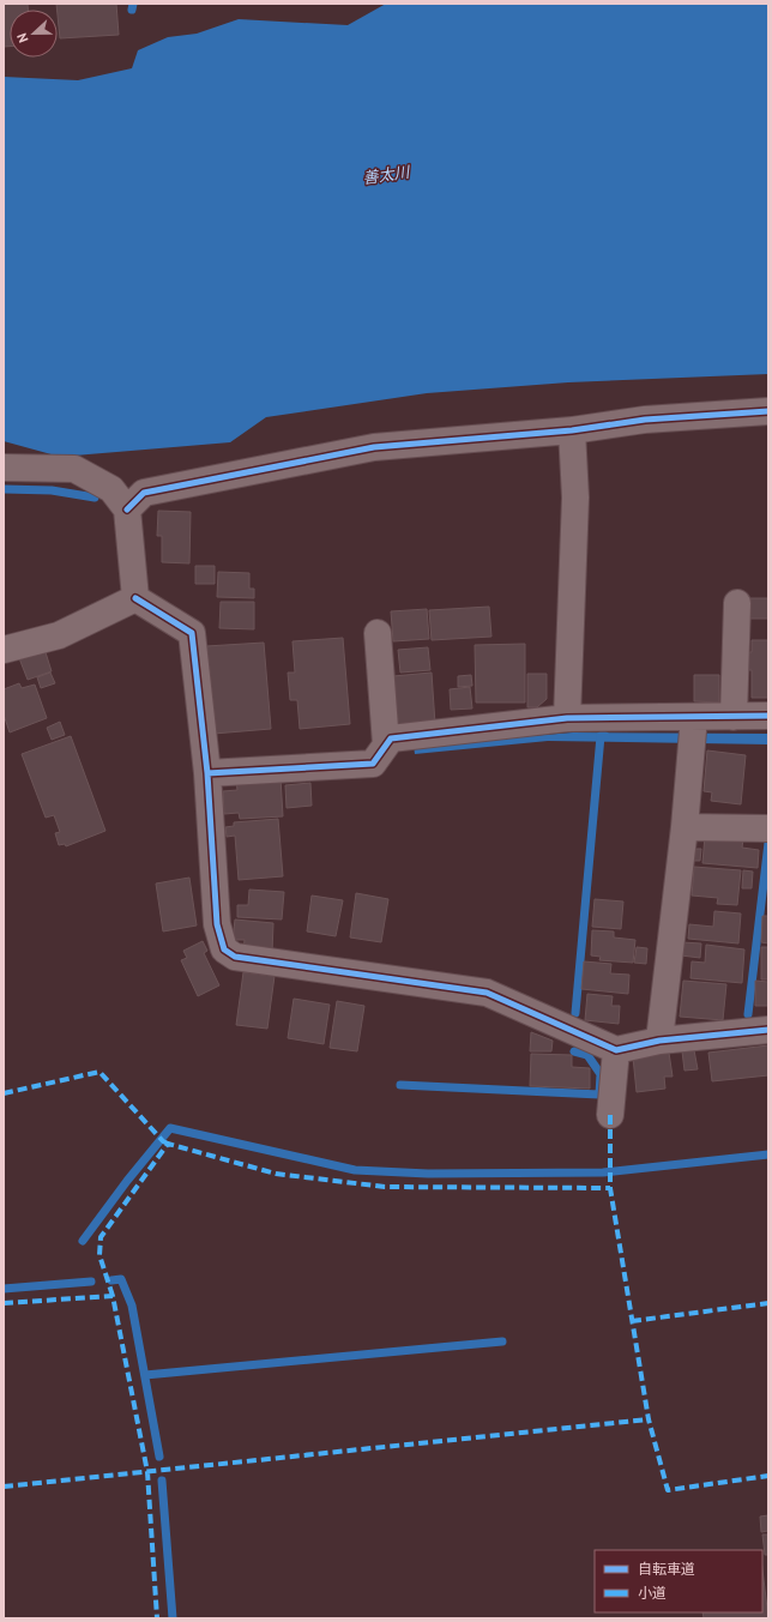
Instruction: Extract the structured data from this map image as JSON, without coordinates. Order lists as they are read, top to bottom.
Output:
{
  "water": ["善太川"],
  "legend": ["自転車道", "小道"],
  "north": "left"
}
